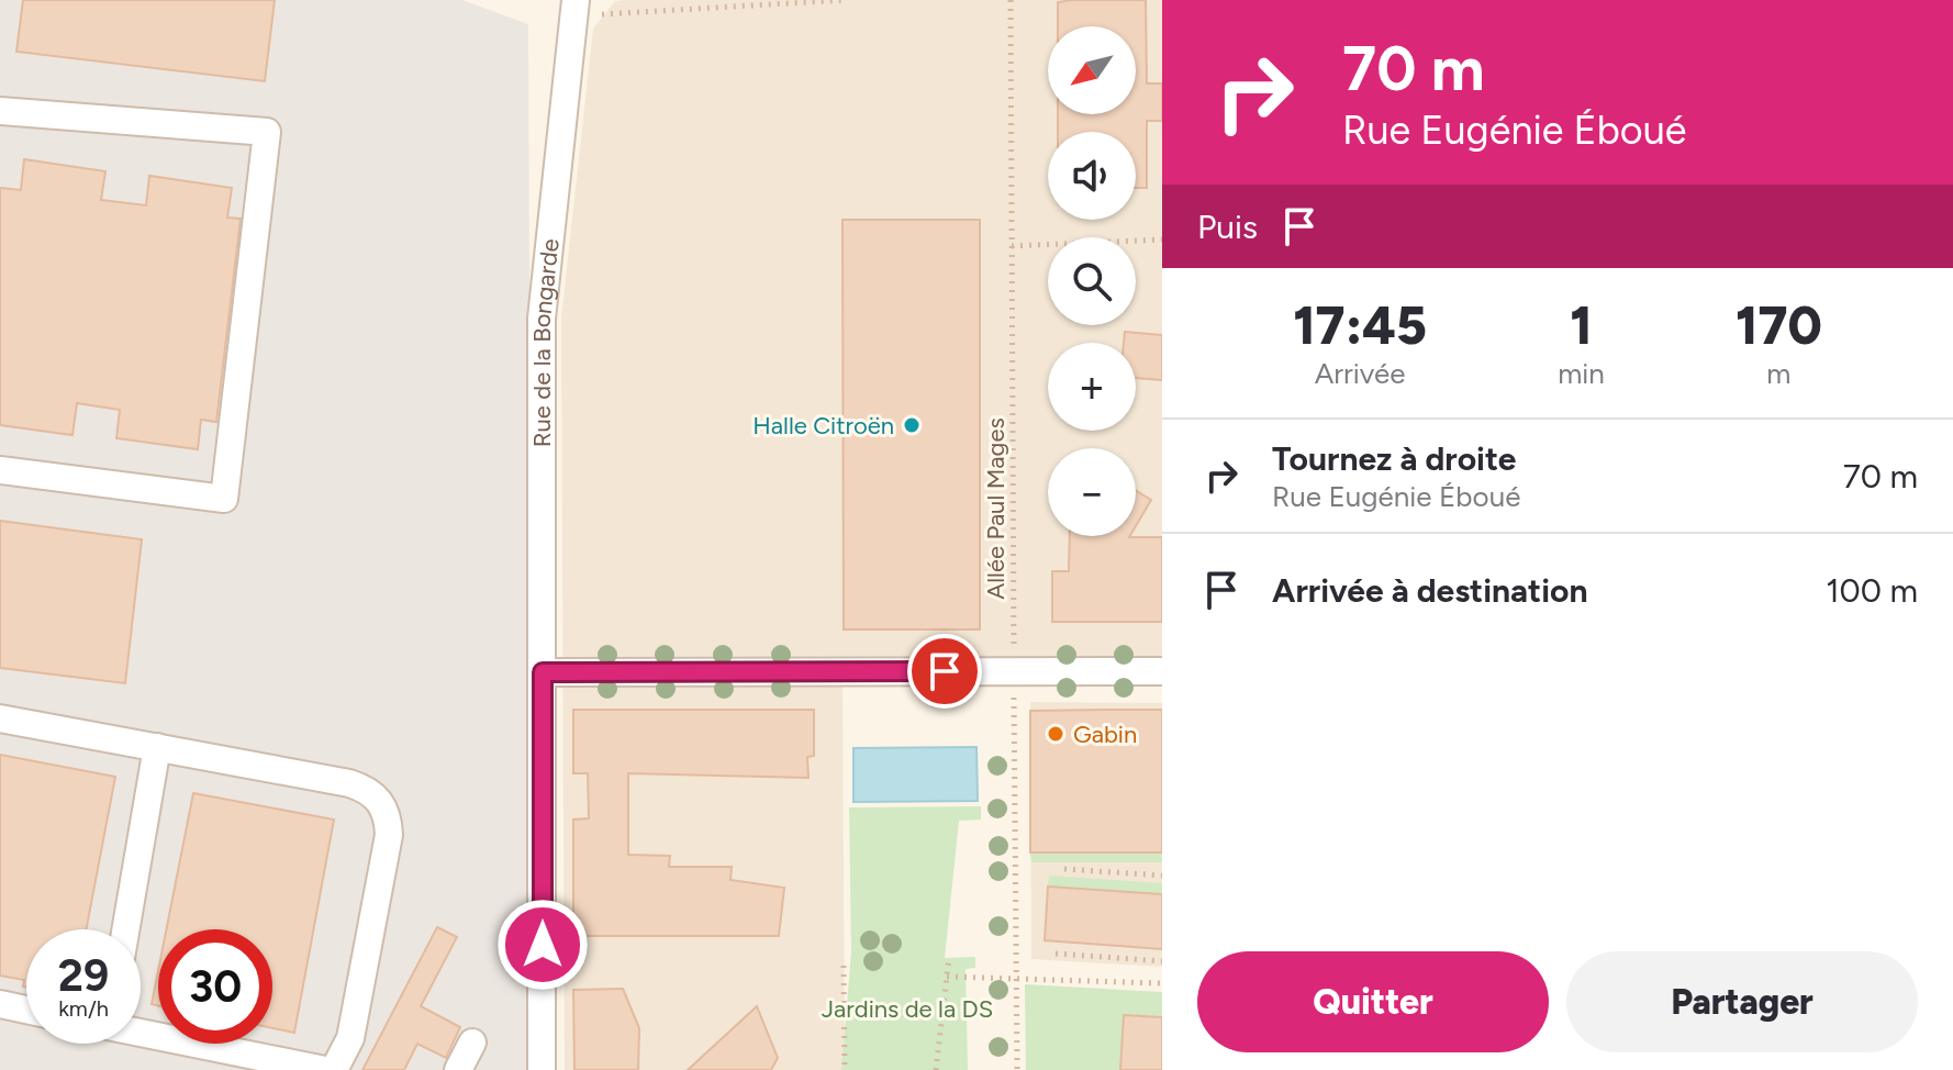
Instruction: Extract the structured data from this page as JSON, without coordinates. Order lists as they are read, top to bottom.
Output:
{
  "streets": {
    "street": ["Rue de la Bongarde"],
    "path": ["Allée Paul Mages"]
  },
  "parks": ["Jardins de la DS"],
  "places": ["Halle Citroën", "Gabin"],
  "north": "bottom left",
  "page": {
    "turn": ["70 m", "Rue Eugénie Éboué"],
    "map_buttons": ["+", "−"],
    "then": "Puis",
    "eta": [
      "17:45",
      "Arrivée",
      "1",
      "min",
      "170",
      "m"
    ],
    "list": [
      {
        "name": "Tournez à droite",
        "note": "Rue Eugénie Éboué",
        "value": "70 m"
      },
      {
        "name": "Arrivée à destination",
        "value": "100 m"
      }
    ],
    "speed": "29 km/h",
    "limit": "30",
    "buttons": ["Quitter", "Partager"]
  }
}
